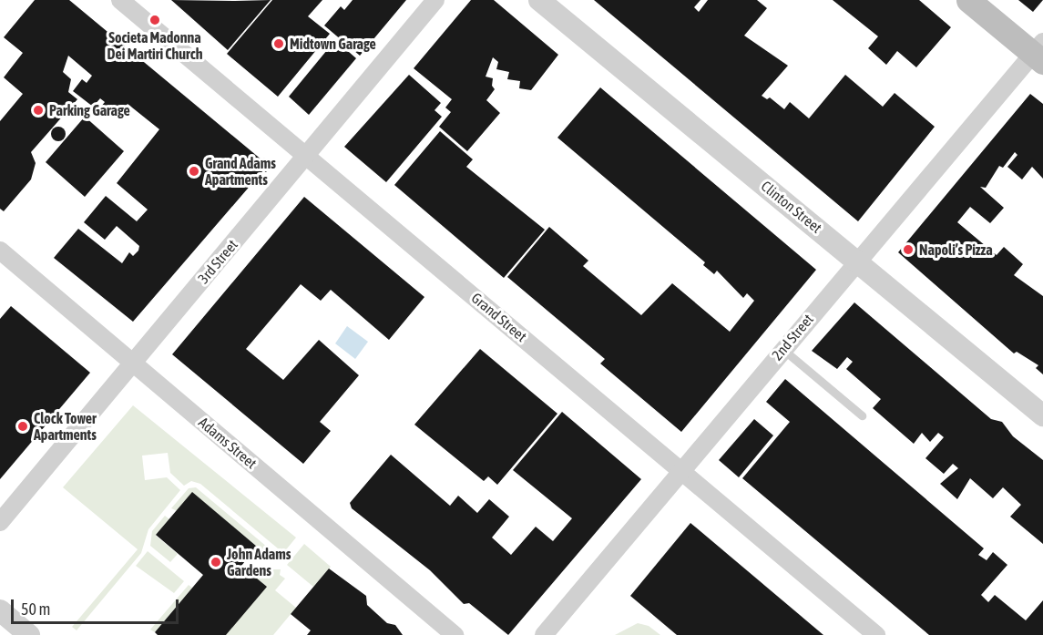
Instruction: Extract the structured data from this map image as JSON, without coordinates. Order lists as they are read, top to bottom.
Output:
{
  "streets": {
    "street": [
      "Clinton Street",
      "3rd Street",
      "Grand Street",
      "2nd Street",
      "Adams Street"
    ]
  },
  "crossings": [
    ["Clinton Street", "2nd Street"],
    ["3rd Street", "Grand Street"],
    ["3rd Street", "Adams Street"],
    ["Grand Street", "2nd Street"]
  ],
  "places": [
    "Societa Madonna Dei Martiri Church",
    "Midtown Garage",
    "Parking Garage",
    "Grand Adams Apartments",
    "Napoli’s Pizza",
    "Clock Tower Apartments",
    "John Adams Gardens"
  ],
  "scale_bar": "50 m"
}
